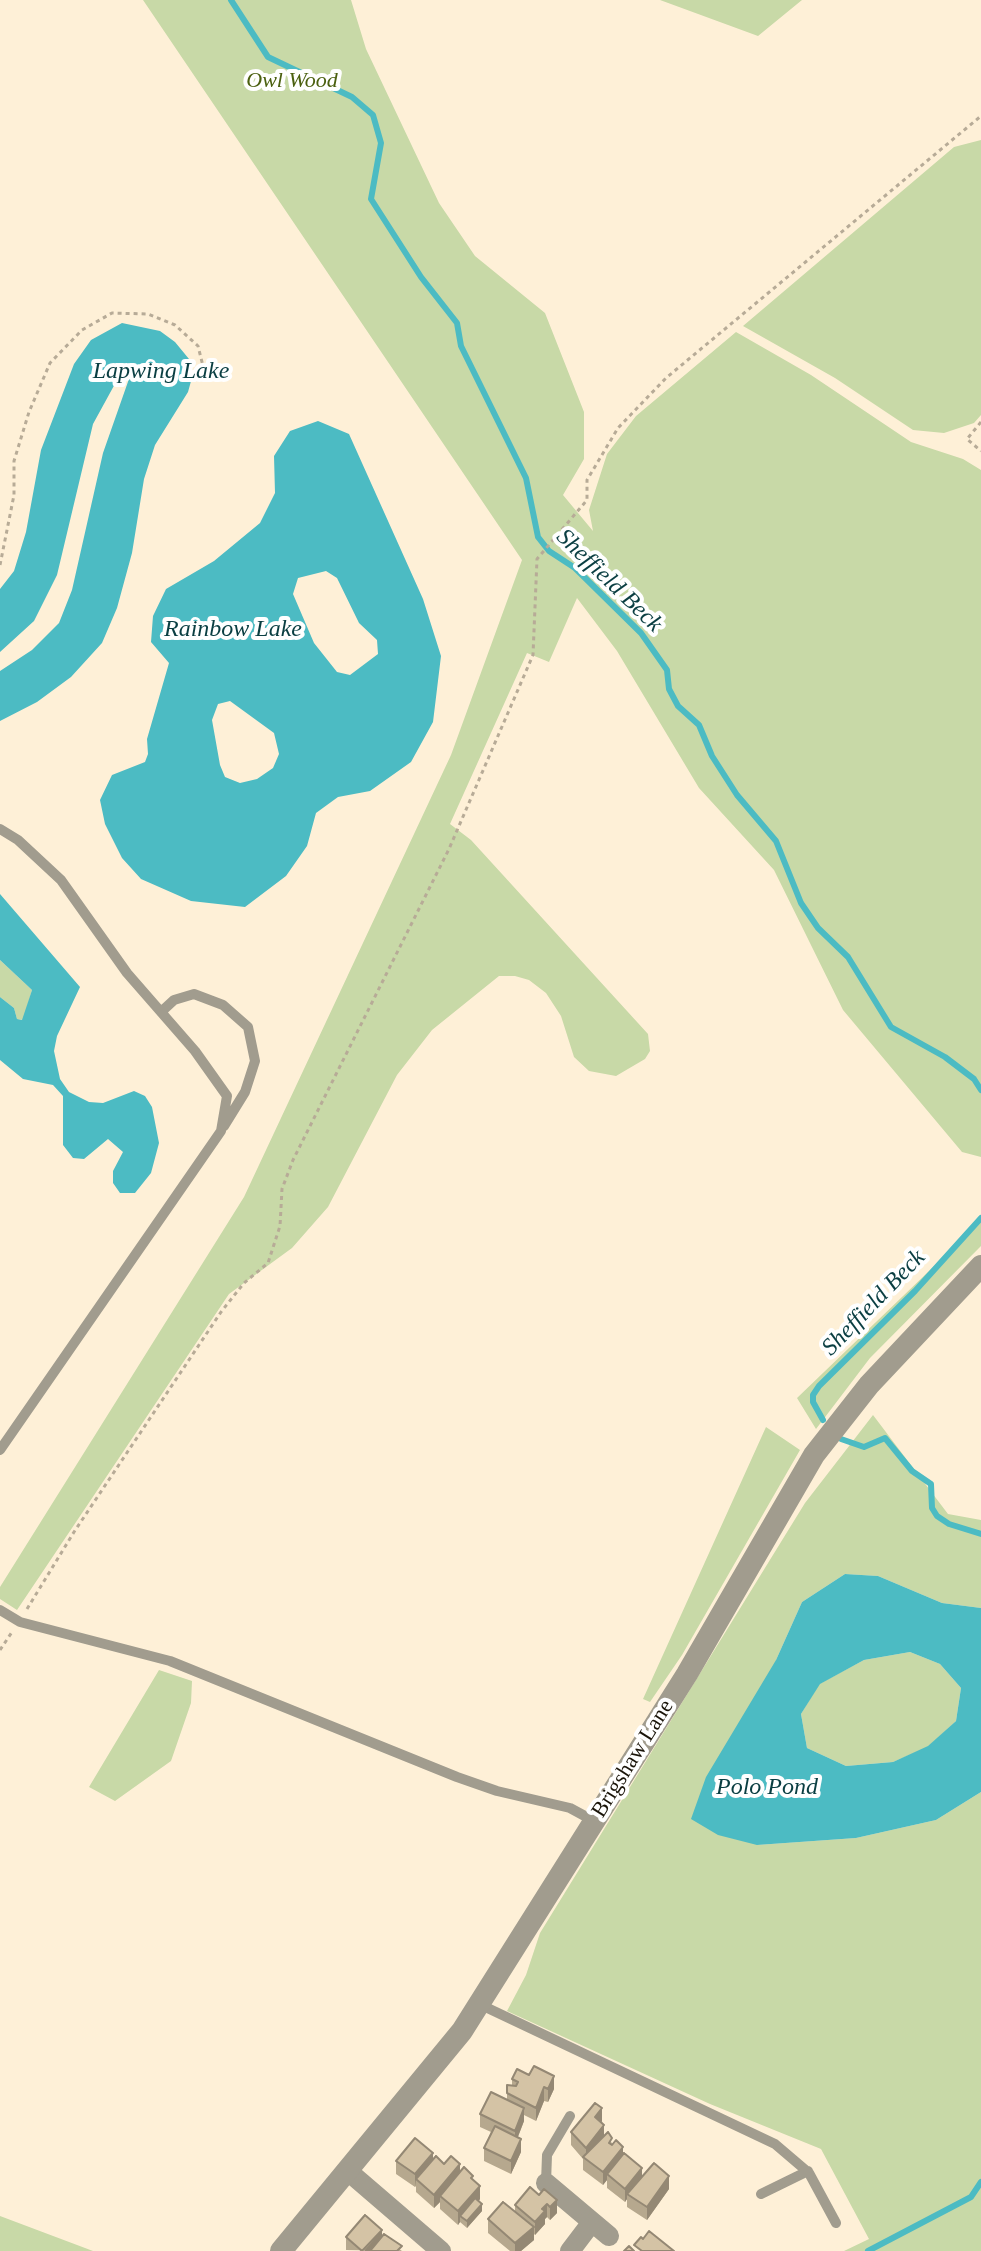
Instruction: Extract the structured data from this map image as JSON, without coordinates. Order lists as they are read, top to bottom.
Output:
{
  "streets": {
    "street": ["Brigshaw Lane"]
  },
  "water": [
    "Lapwing Lake",
    "Sheffield Beck",
    "Rainbow Lake",
    "Polo Pond"
  ],
  "parks": ["Owl Wood"]
}
